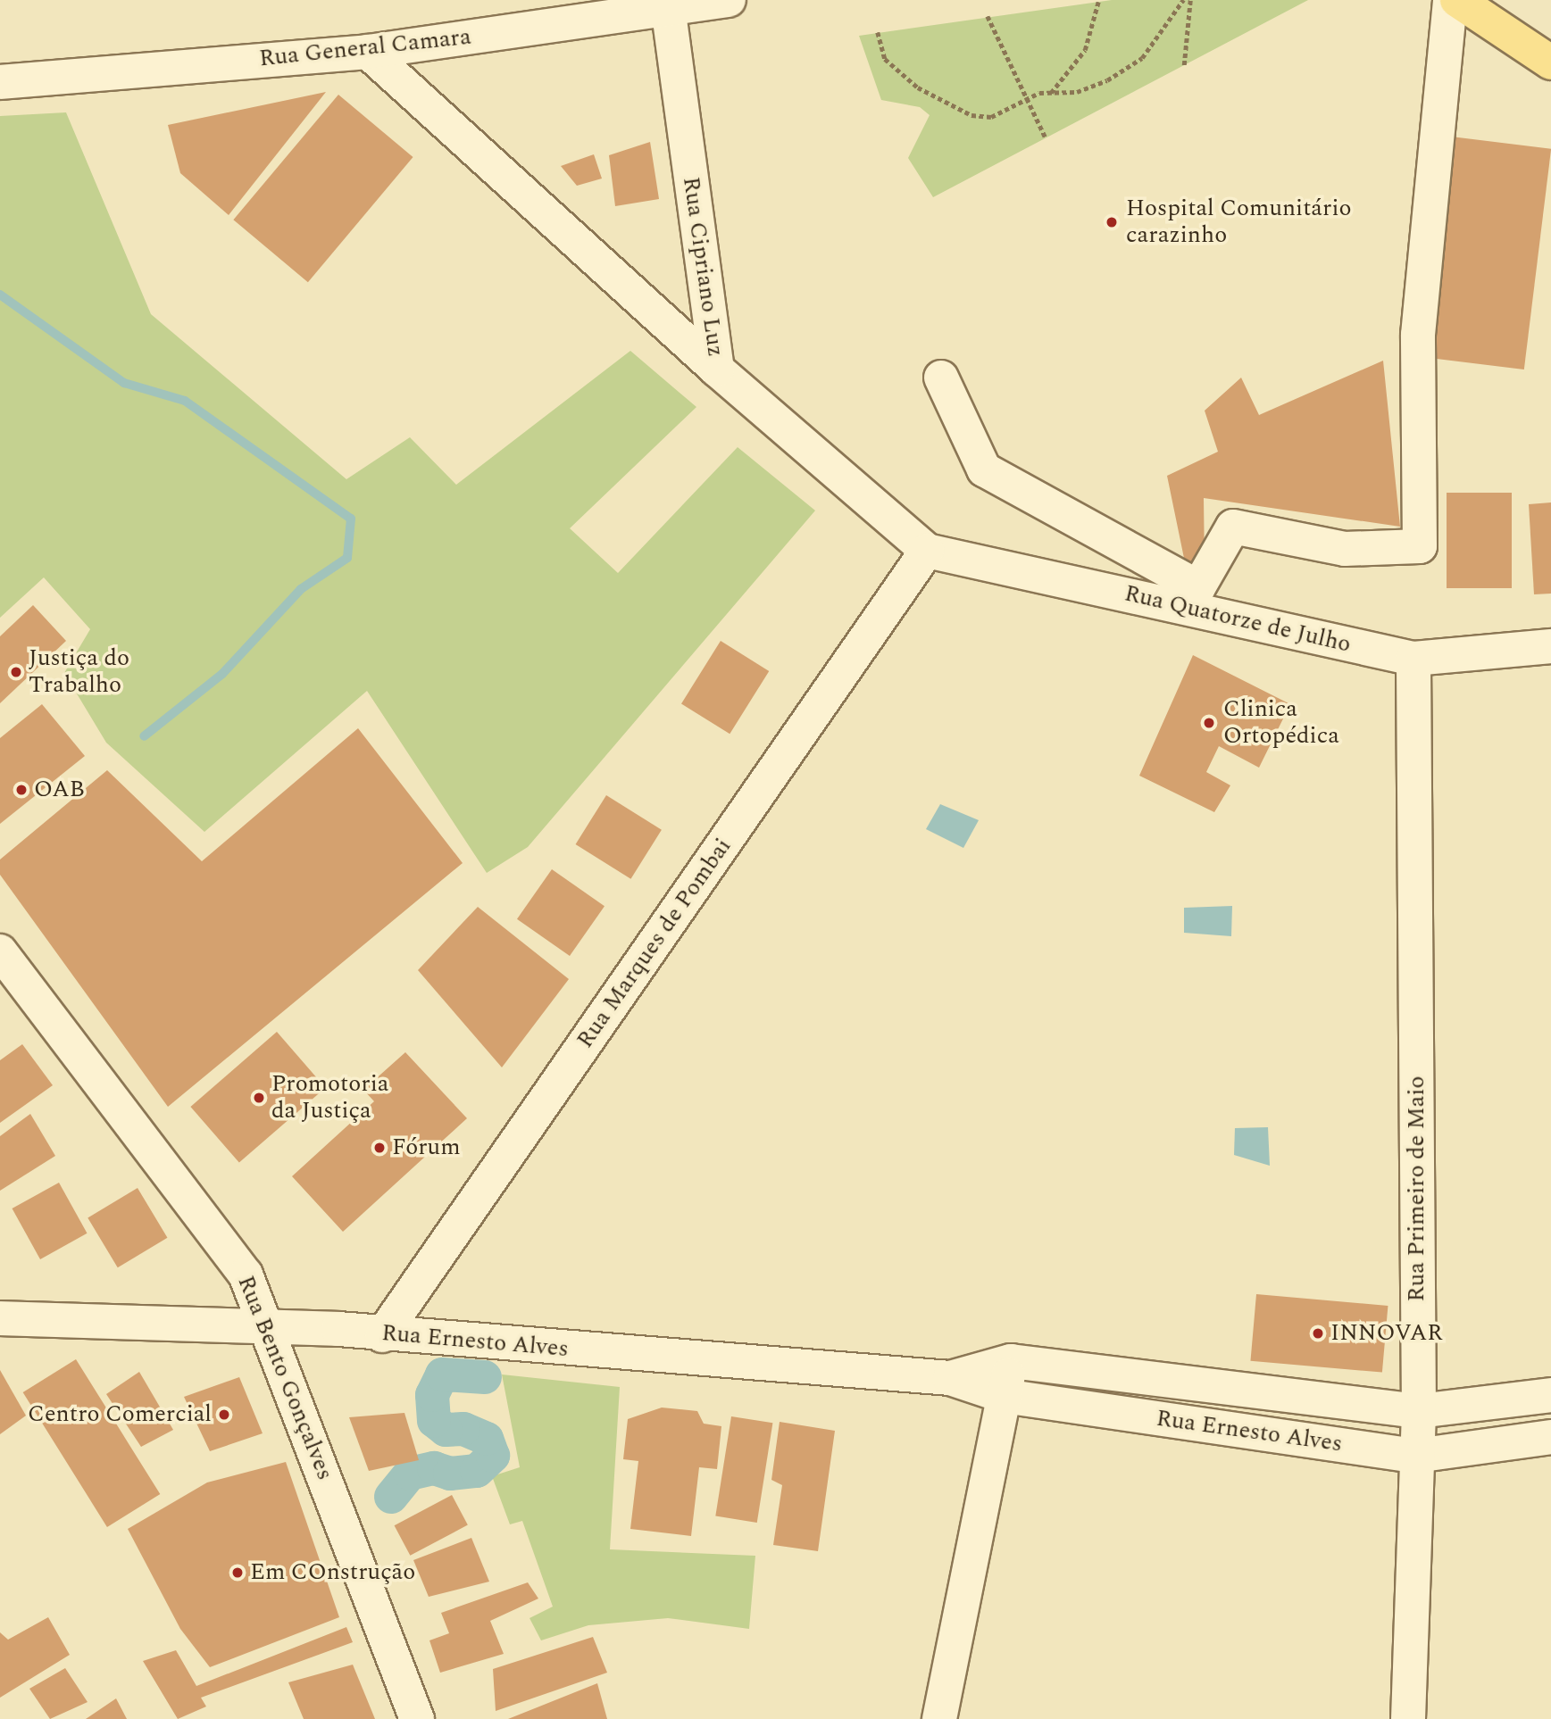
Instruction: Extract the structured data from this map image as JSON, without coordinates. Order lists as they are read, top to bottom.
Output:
{
  "streets": {
    "street": [
      "Rua General Camara",
      "Rua Cipriano Luz",
      "Rua Quatorze de Julho",
      "Rua Marques de Pombai",
      "Rua Primeiro de Maio",
      "Rua Ernesto Alves",
      "Rua Bento Gonçalves"
    ]
  },
  "crossings": [
    ["Rua General Camara", "Rua Cipriano Luz"],
    ["Rua Cipriano Luz", "Rua Quatorze de Julho"],
    ["Rua Cipriano Luz", "Rua Marques de Pombai"],
    ["Rua Quatorze de Julho", "Rua Marques de Pombai"],
    ["Rua Quatorze de Julho", "Rua Primeiro de Maio"],
    ["Rua Marques de Pombai", "Rua Ernesto Alves"],
    ["Rua Primeiro de Maio", "Rua Ernesto Alves"],
    ["Rua Ernesto Alves", "Rua Bento Gonçalves"]
  ],
  "places": [
    "Hospital Comunitário carazinho",
    "Justiça do Trabalho",
    "Clinica Ortopédica",
    "OAB",
    "Promotoria da Justiça",
    "Fórum",
    "INNOVAR",
    "Centro Comercial",
    "Em COnstrução"
  ]
}
